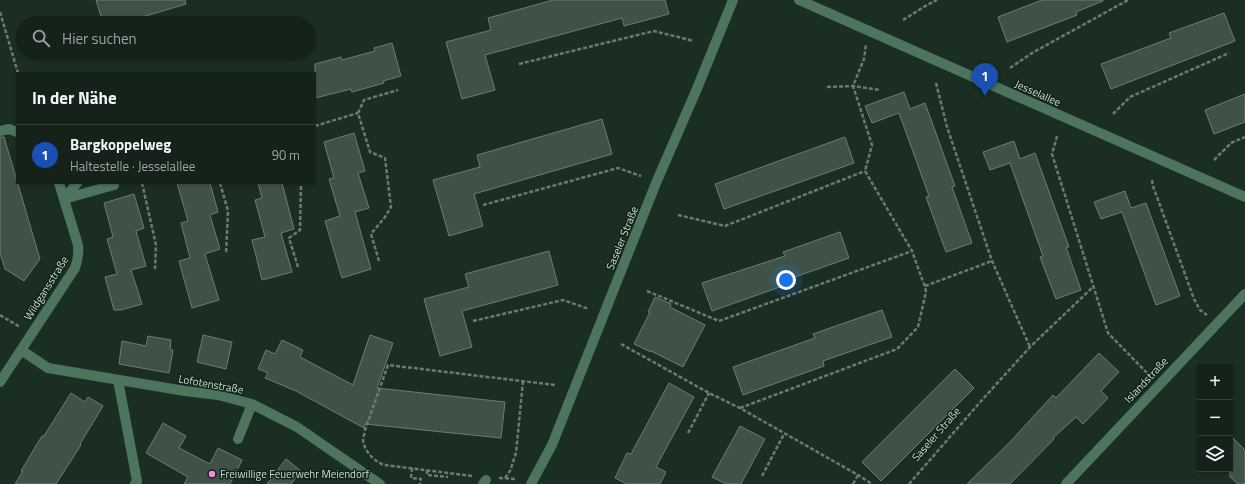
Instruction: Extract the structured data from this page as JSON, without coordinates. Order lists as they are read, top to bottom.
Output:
{
  "streets": {
    "street": [
      "Jesselallee",
      "Saseler Straße",
      "Wildgansstraße",
      "Islandstraße",
      "Lofotenstraße"
    ]
  },
  "crossings": [
    ["Wildgansstraße", "Lofotenstraße"]
  ],
  "places": ["Freiwillige Feuerwehr Meiendorf"],
  "page": {
    "search": "Hier suchen",
    "pins": "1",
    "heading": "In der Nähe",
    "list": [
      {
        "mark": "1",
        "name": "Bargkoppelweg",
        "note": "Haltestelle · Jesselallee",
        "value": "90 m"
      }
    ],
    "map_buttons": ["+", "−"]
  }
}
